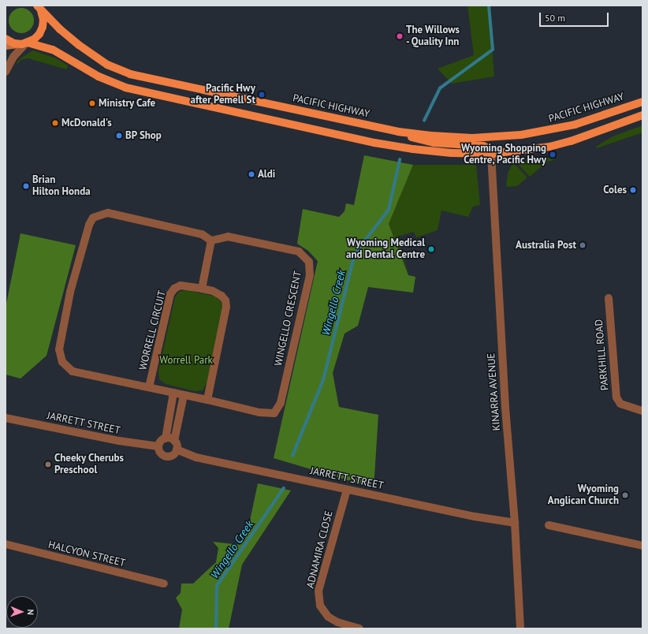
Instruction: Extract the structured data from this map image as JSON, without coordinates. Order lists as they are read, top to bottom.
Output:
{
  "streets": {
    "main road": ["PACIFIC HIGHWAY"],
    "street": [
      "WINGELLO CRESCENT",
      "WORRELL CIRCUIT",
      "PARKHILL ROAD",
      "KINARRA AVENUE",
      "JARRETT STREET",
      "ADNAMIRA CLOSE",
      "HALCYON STREET"
    ]
  },
  "crossings": [
    ["WINGELLO CRESCENT", "WORRELL CIRCUIT"],
    ["KINARRA AVENUE", "JARRETT STREET"],
    ["JARRETT STREET", "ADNAMIRA CLOSE"]
  ],
  "water": ["Wingello Creek"],
  "parks": ["Worrell Park"],
  "places": [
    "The Willows - Quality Inn",
    "Pacific Hwy after Pemell St",
    "Ministry Cafe",
    "McDonald's",
    "BP Shop",
    "Wyoming Shopping Centre, Pacific Hwy",
    "Aldi",
    "Brian Hilton Honda",
    "Coles",
    "Australia Post",
    "Wyoming Medical and Dental Centre",
    "Cheeky Cherubs Preschool",
    "Wyoming Anglican Church"
  ],
  "scale_bar": "50 m",
  "north": "right"
}
